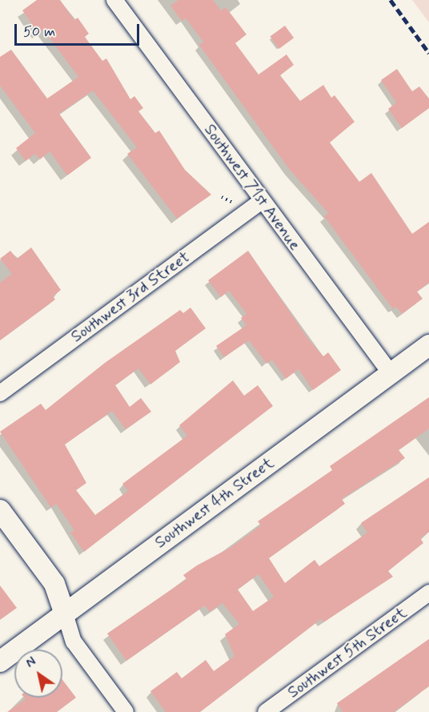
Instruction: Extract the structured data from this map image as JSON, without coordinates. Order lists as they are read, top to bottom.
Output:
{
  "streets": {
    "street": [
      "Southwest 71st Avenue",
      "Southwest 3rd Street",
      "Southwest 4th Street",
      "Southwest 5th Street"
    ]
  },
  "crossings": [
    ["Southwest 71st Avenue", "Southwest 3rd Street"],
    ["Southwest 71st Avenue", "Southwest 4th Street"]
  ],
  "scale_bar": "50 m",
  "north": "top left"
}
